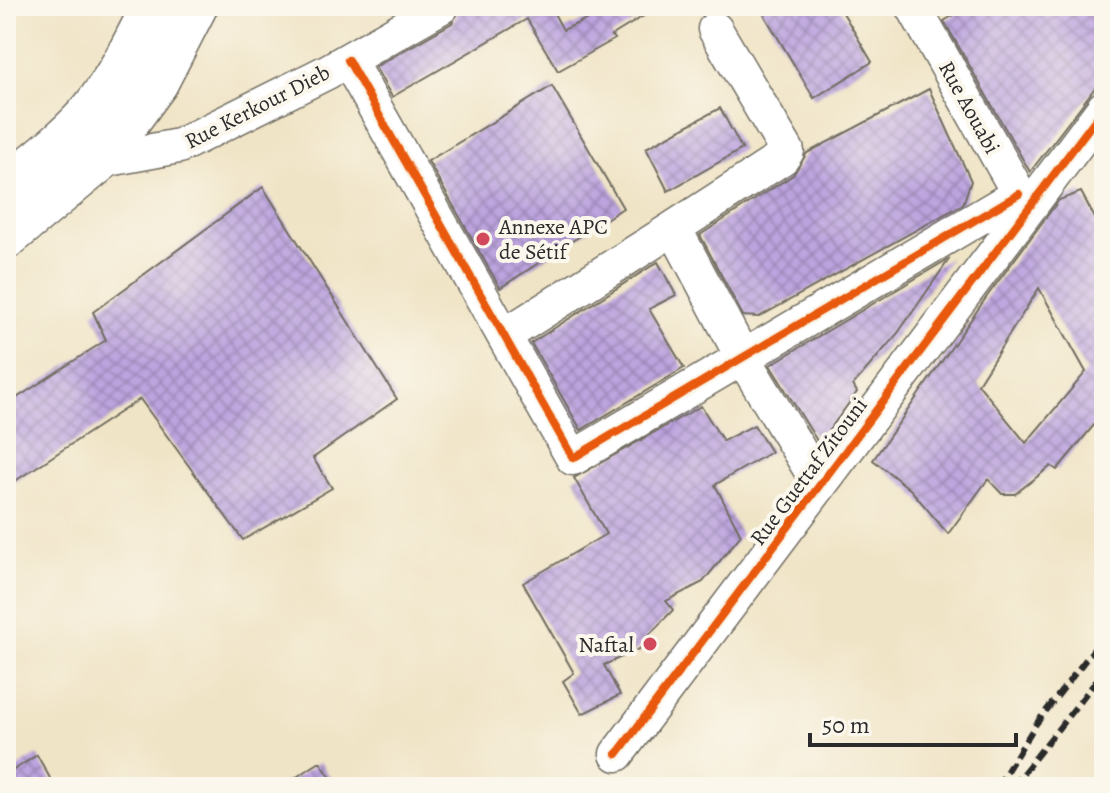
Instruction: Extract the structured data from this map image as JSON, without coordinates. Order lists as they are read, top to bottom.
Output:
{
  "streets": {
    "street": ["Rue Kerkour Dieb", "Rue Aouabi", "Rue Guettaf Zitouni"]
  },
  "crossings": [
    ["Rue Aouabi", "Rue Guettaf Zitouni"]
  ],
  "places": ["Annexe APC de Sétif", "Naftal"],
  "scale_bar": "50 m"
}
